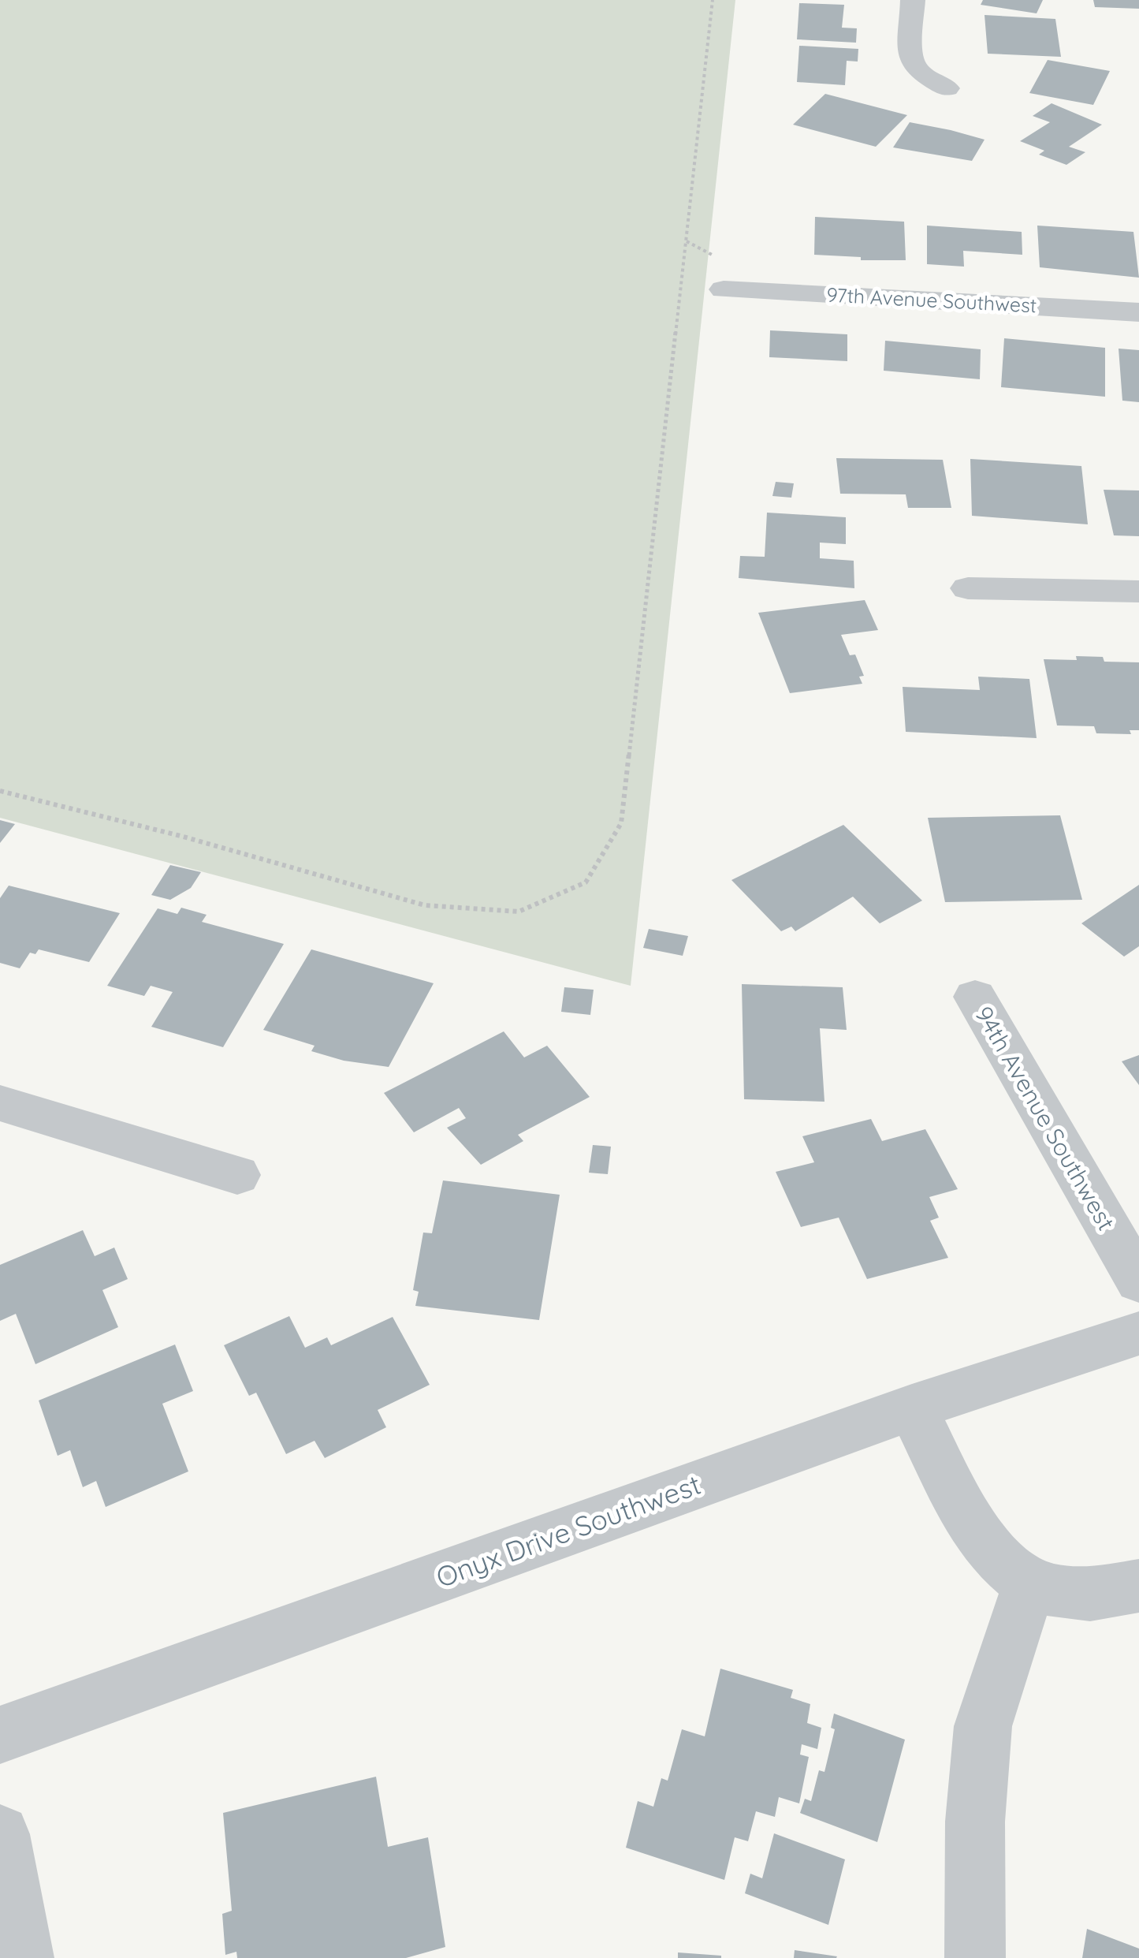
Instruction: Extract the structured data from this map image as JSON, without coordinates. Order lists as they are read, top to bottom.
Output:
{
  "streets": {
    "street": ["97th Avenue Southwest", "94th Avenue Southwest", "Onyx Drive Southwest"]
  }
}
